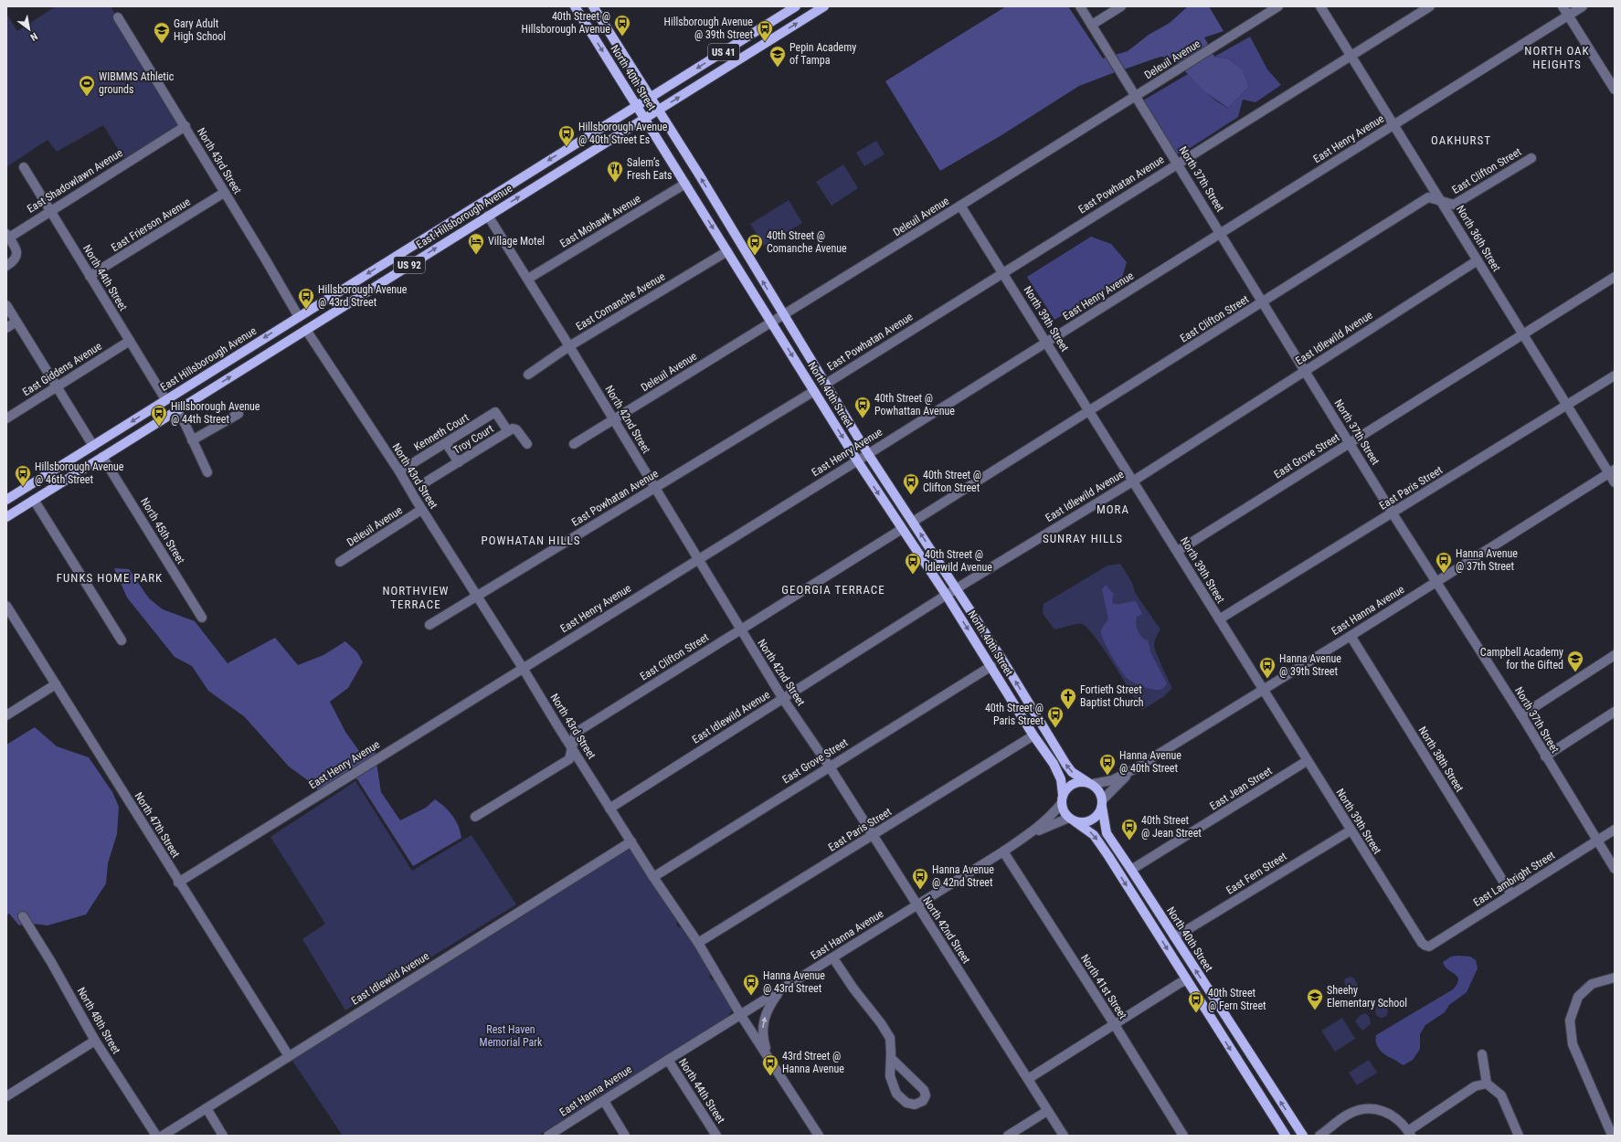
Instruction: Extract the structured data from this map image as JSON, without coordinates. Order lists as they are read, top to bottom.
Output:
{
  "streets": {
    "main road": [
      "US 41",
      "North 40th Street",
      "East Hillsborough Avenue",
      "US 92"
    ],
    "street": [
      "Deleuil Avenue",
      "East Henry Avenue",
      "North 43rd Street",
      "East Clifton Street",
      "North 37th Street",
      "East Shadowlawn Avenue",
      "East Powhatan Avenue",
      "East Mohawk Avenue",
      "East Frierson Avenue",
      "North 36th Street",
      "North 44th Street",
      "East Comanche Avenue",
      "North 39th Street",
      "East Idlewild Avenue",
      "East Giddens Avenue",
      "North 42nd Street",
      "Kenneth Court",
      "Troy Court",
      "East Grove Street",
      "East Paris Street",
      "North 45th Street",
      "East Hanna Avenue",
      "North 38th Street",
      "East Jean Street",
      "North 47th Street",
      "East Fern Street",
      "East Lambright Street",
      "North 41st Street",
      "North 48th Street"
    ]
  },
  "crossings": [
    ["Deleuil Avenue", "North 40th Street"],
    ["Deleuil Avenue", "North 43rd Street"],
    ["Deleuil Avenue", "North 37th Street"],
    ["Deleuil Avenue", "North 39th Street"],
    ["Deleuil Avenue", "North 42nd Street"],
    ["North 40th Street", "East Henry Avenue"],
    ["North 40th Street", "East Clifton Street"],
    ["North 40th Street", "East Powhatan Avenue"],
    ["North 40th Street", "East Hillsborough Avenue"],
    ["North 40th Street", "East Mohawk Avenue"],
    ["North 40th Street", "East Comanche Avenue"],
    ["North 40th Street", "East Idlewild Avenue"],
    ["North 40th Street", "East Grove Street"],
    ["North 40th Street", "East Paris Street"],
    ["North 40th Street", "East Hanna Avenue"],
    ["North 40th Street", "East Jean Street"],
    ["North 40th Street", "East Fern Street"],
    ["East Henry Avenue", "North 43rd Street"],
    ["East Henry Avenue", "North 37th Street"],
    ["East Henry Avenue", "North 36th Street"],
    ["East Henry Avenue", "North 39th Street"],
    ["East Henry Avenue", "North 42nd Street"],
    ["East Henry Avenue", "North 47th Street"],
    ["North 43rd Street", "East Clifton Street"],
    ["North 43rd Street", "East Shadowlawn Avenue"],
    ["North 43rd Street", "East Powhatan Avenue"],
    ["North 43rd Street", "East Hillsborough Avenue"],
    ["North 43rd Street", "East Frierson Avenue"],
    ["North 43rd Street", "East Idlewild Avenue"],
    ["North 43rd Street", "Kenneth Court"],
    ["North 43rd Street", "East Grove Street"],
    ["North 43rd Street", "East Paris Street"],
    ["North 43rd Street", "East Hanna Avenue"],
    ["East Clifton Street", "North 37th Street"],
    ["East Clifton Street", "North 36th Street"],
    ["East Clifton Street", "North 39th Street"],
    ["East Clifton Street", "North 42nd Street"],
    ["North 37th Street", "East Powhatan Avenue"],
    ["North 37th Street", "East Idlewild Avenue"],
    ["North 37th Street", "East Grove Street"],
    ["North 37th Street", "East Paris Street"],
    ["North 37th Street", "East Hanna Avenue"],
    ["North 37th Street", "East Lambright Street"],
    ["East Shadowlawn Avenue", "North 44th Street"],
    ["East Powhatan Avenue", "North 36th Street"],
    ["East Powhatan Avenue", "North 39th Street"],
    ["East Powhatan Avenue", "North 42nd Street"],
    ["East Hillsborough Avenue", "North 44th Street"],
    ["East Hillsborough Avenue", "North 42nd Street"],
    ["East Hillsborough Avenue", "North 45th Street"],
    ["East Mohawk Avenue", "North 42nd Street"],
    ["East Frierson Avenue", "North 44th Street"],
    ["North 36th Street", "East Idlewild Avenue"],
    ["North 36th Street", "East Grove Street"],
    ["North 36th Street", "East Paris Street"],
    ["North 36th Street", "East Hanna Avenue"],
    ["North 44th Street", "East Giddens Avenue"],
    ["North 44th Street", "East Hanna Avenue"],
    ["East Comanche Avenue", "North 42nd Street"],
    ["North 39th Street", "East Idlewild Avenue"],
    ["North 39th Street", "East Grove Street"],
    ["North 39th Street", "East Paris Street"],
    ["North 39th Street", "East Hanna Avenue"],
    ["North 39th Street", "East Jean Street"],
    ["North 39th Street", "East Fern Street"],
    ["North 39th Street", "East Lambright Street"],
    ["East Idlewild Avenue", "North 42nd Street"],
    ["East Idlewild Avenue", "North 47th Street"],
    ["North 42nd Street", "East Grove Street"],
    ["North 42nd Street", "East Paris Street"],
    ["North 42nd Street", "East Hanna Avenue"],
    ["Kenneth Court", "Troy Court"],
    ["East Hanna Avenue", "North 38th Street"],
    ["East Hanna Avenue", "North 41st Street"],
    ["North 38th Street", "East Lambright Street"]
  ],
  "districts": [
    "NORTH OAK HEIGHTS",
    "OAKHURST",
    "MORA",
    "SUNRAY HILLS",
    "POWHATAN HILLS",
    "FUNKS HOME PARK",
    "GEORGIA TERRACE",
    "NORTHVIEW TERRACE"
  ],
  "parks": ["Rest Haven Memorial Park"],
  "places": {
    "bus stop": [
      "40th Street @ Hillsborough Avenue",
      "Hillsborough Avenue @ 39th Street",
      "Hillsborough Avenue @ 40th Street Es",
      "40th Street @ Comanche Avenue",
      "Hillsborough Avenue @ 43rd Street",
      "40th Street @ Powhattan Avenue",
      "Hillsborough Avenue @ 44th Street",
      "Hillsborough Avenue @ 46th Street",
      "40th Street @ Clifton Street",
      "Hanna Avenue @ 37th Street",
      "40th Street @ Idlewild Avenue",
      "Hanna Avenue @ 39th Street",
      "40th Street @ Paris Street",
      "Hanna Avenue @ 40th Street",
      "40th Street @ Jean Street",
      "Hanna Avenue @ 42nd Street",
      "Hanna Avenue @ 43rd Street",
      "40th Street @ Fern Street",
      "43rd Street @ Hanna Avenue"
    ],
    "school or university": [
      "Gary Adult High School",
      "Pepin Academy of Tampa",
      "Campbell Academy for the Gifted",
      "Sheehy Elementary School"
    ],
    "sports": ["WIBMMS Athletic grounds"],
    "restaurant": ["Salem’s Fresh Eats"],
    "hotel": ["Village Motel"],
    "church": ["Fortieth Street Baptist Church"]
  },
  "north": "bottom right"
}
